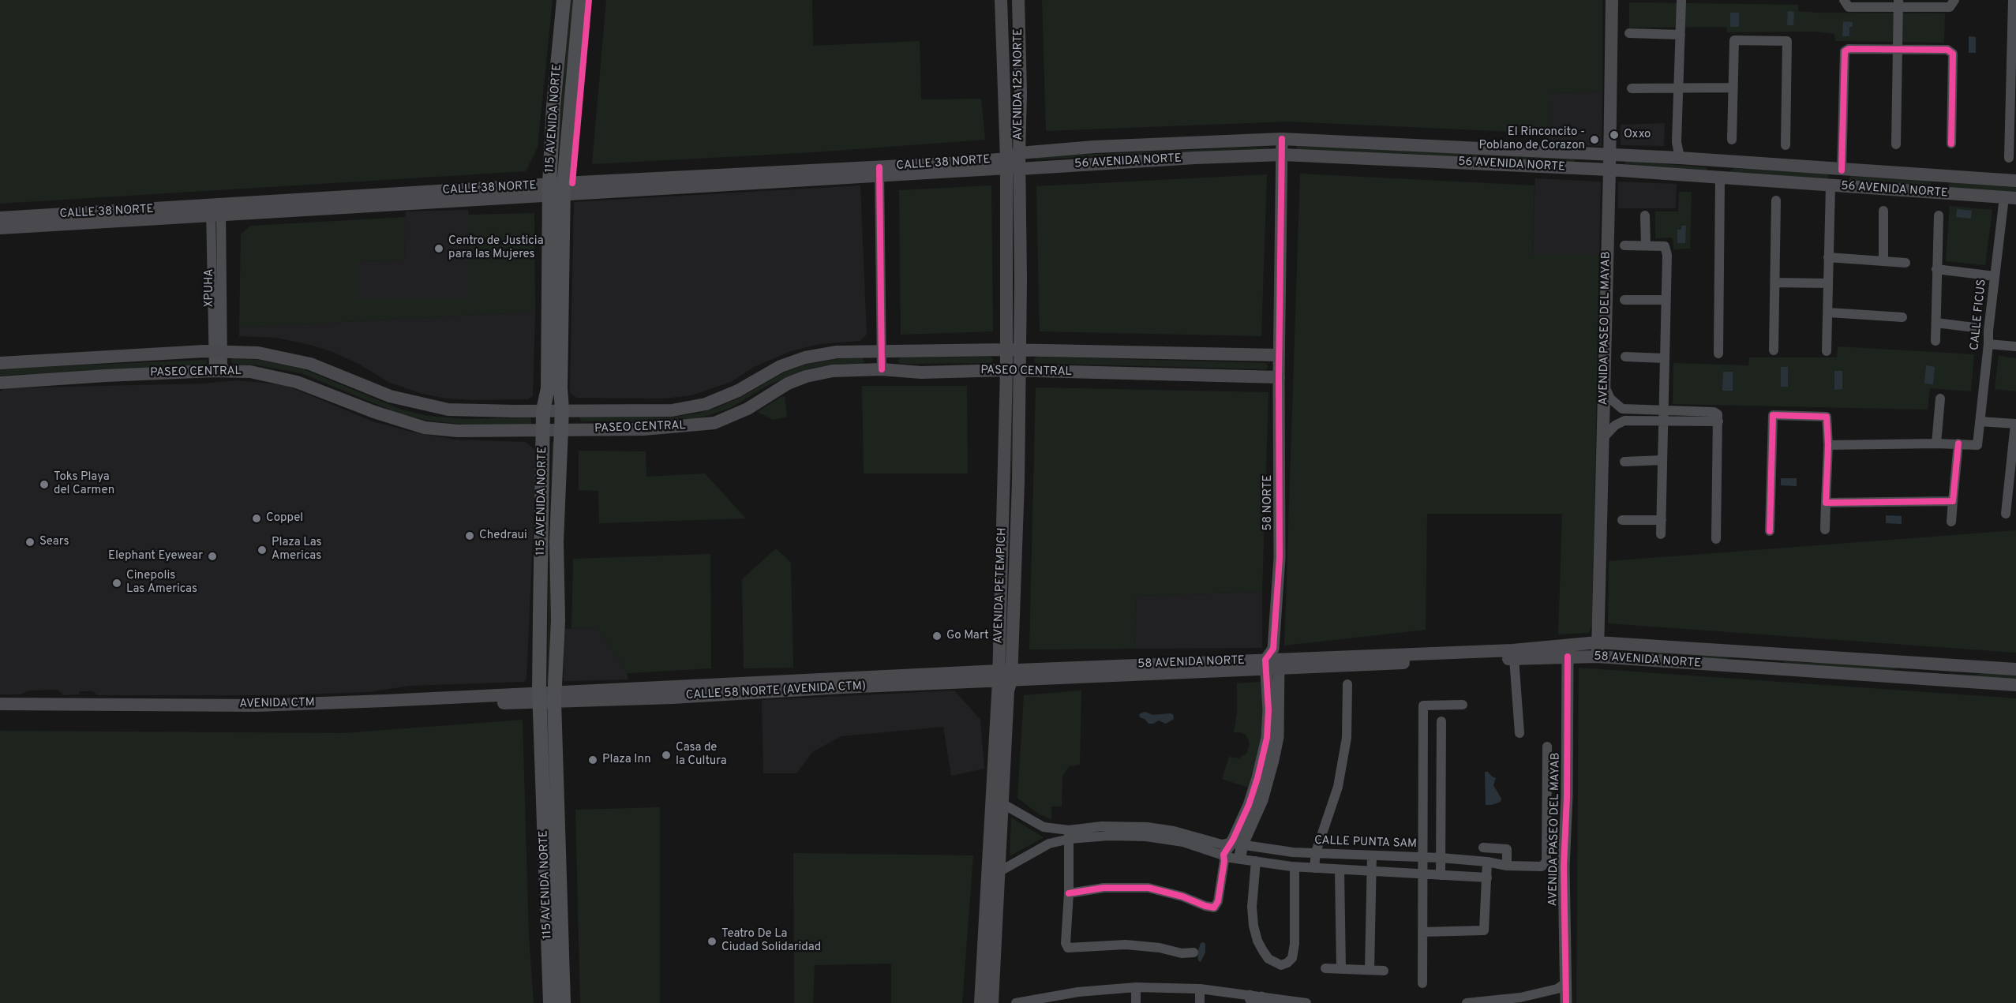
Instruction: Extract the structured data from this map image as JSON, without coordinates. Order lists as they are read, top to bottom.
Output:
{
  "streets": {
    "main road": [
      "AVENIDA 125 NORTE",
      "115 AVENIDA NORTE",
      "56 AVENIDA NORTE",
      "CALLE 38 NORTE",
      "AVENIDA PASEO DEL MAYAB",
      "PASEO CENTRAL",
      "AVENIDA PETEMPICH",
      "58 AVENIDA NORTE",
      "CALLE 58 NORTE (AVENIDA CTM)",
      "AVENIDA CTM"
    ],
    "street": [
      "XPUHA",
      "CALLE FICUS",
      "58 NORTE",
      "CALLE PUNTA SAM"
    ]
  },
  "crossings": [
    ["AVENIDA 125 NORTE", "56 AVENIDA NORTE"],
    ["AVENIDA 125 NORTE", "CALLE 38 NORTE"],
    ["AVENIDA 125 NORTE", "AVENIDA PETEMPICH"],
    ["115 AVENIDA NORTE", "CALLE 38 NORTE"],
    ["115 AVENIDA NORTE", "PASEO CENTRAL"],
    ["115 AVENIDA NORTE", "CALLE 58 NORTE (AVENIDA CTM)"],
    ["115 AVENIDA NORTE", "AVENIDA CTM"],
    ["56 AVENIDA NORTE", "CALLE 38 NORTE"],
    ["56 AVENIDA NORTE", "CALLE FICUS"],
    ["56 AVENIDA NORTE", "AVENIDA PASEO DEL MAYAB"],
    ["56 AVENIDA NORTE", "58 NORTE"],
    ["56 AVENIDA NORTE", "AVENIDA PETEMPICH"],
    ["CALLE 38 NORTE", "XPUHA"],
    ["CALLE 38 NORTE", "AVENIDA PETEMPICH"],
    ["XPUHA", "PASEO CENTRAL"],
    ["AVENIDA PASEO DEL MAYAB", "58 AVENIDA NORTE"],
    ["PASEO CENTRAL", "58 NORTE"],
    ["PASEO CENTRAL", "AVENIDA PETEMPICH"],
    ["58 NORTE", "58 AVENIDA NORTE"],
    ["58 NORTE", "CALLE PUNTA SAM"],
    ["AVENIDA PETEMPICH", "58 AVENIDA NORTE"],
    ["AVENIDA PETEMPICH", "CALLE 58 NORTE (AVENIDA CTM)"],
    ["AVENIDA PETEMPICH", "CALLE PUNTA SAM"],
    ["58 AVENIDA NORTE", "CALLE 58 NORTE (AVENIDA CTM)"],
    ["CALLE 58 NORTE (AVENIDA CTM)", "AVENIDA CTM"]
  ],
  "places": [
    "Oxxo",
    "El Rinconcito - Poblano de Corazon",
    "Centro de Justicia para las Mujeres",
    "Toks Playa del Carmen",
    "Coppel",
    "Chedraui",
    "Sears",
    "Plaza Las Americas",
    "Elephant Eyewear",
    "Cinepolis Las Americas",
    "Go Mart",
    "Casa de la Cultura",
    "Plaza Inn",
    "Teatro De La Ciudad Solidaridad"
  ]
}
